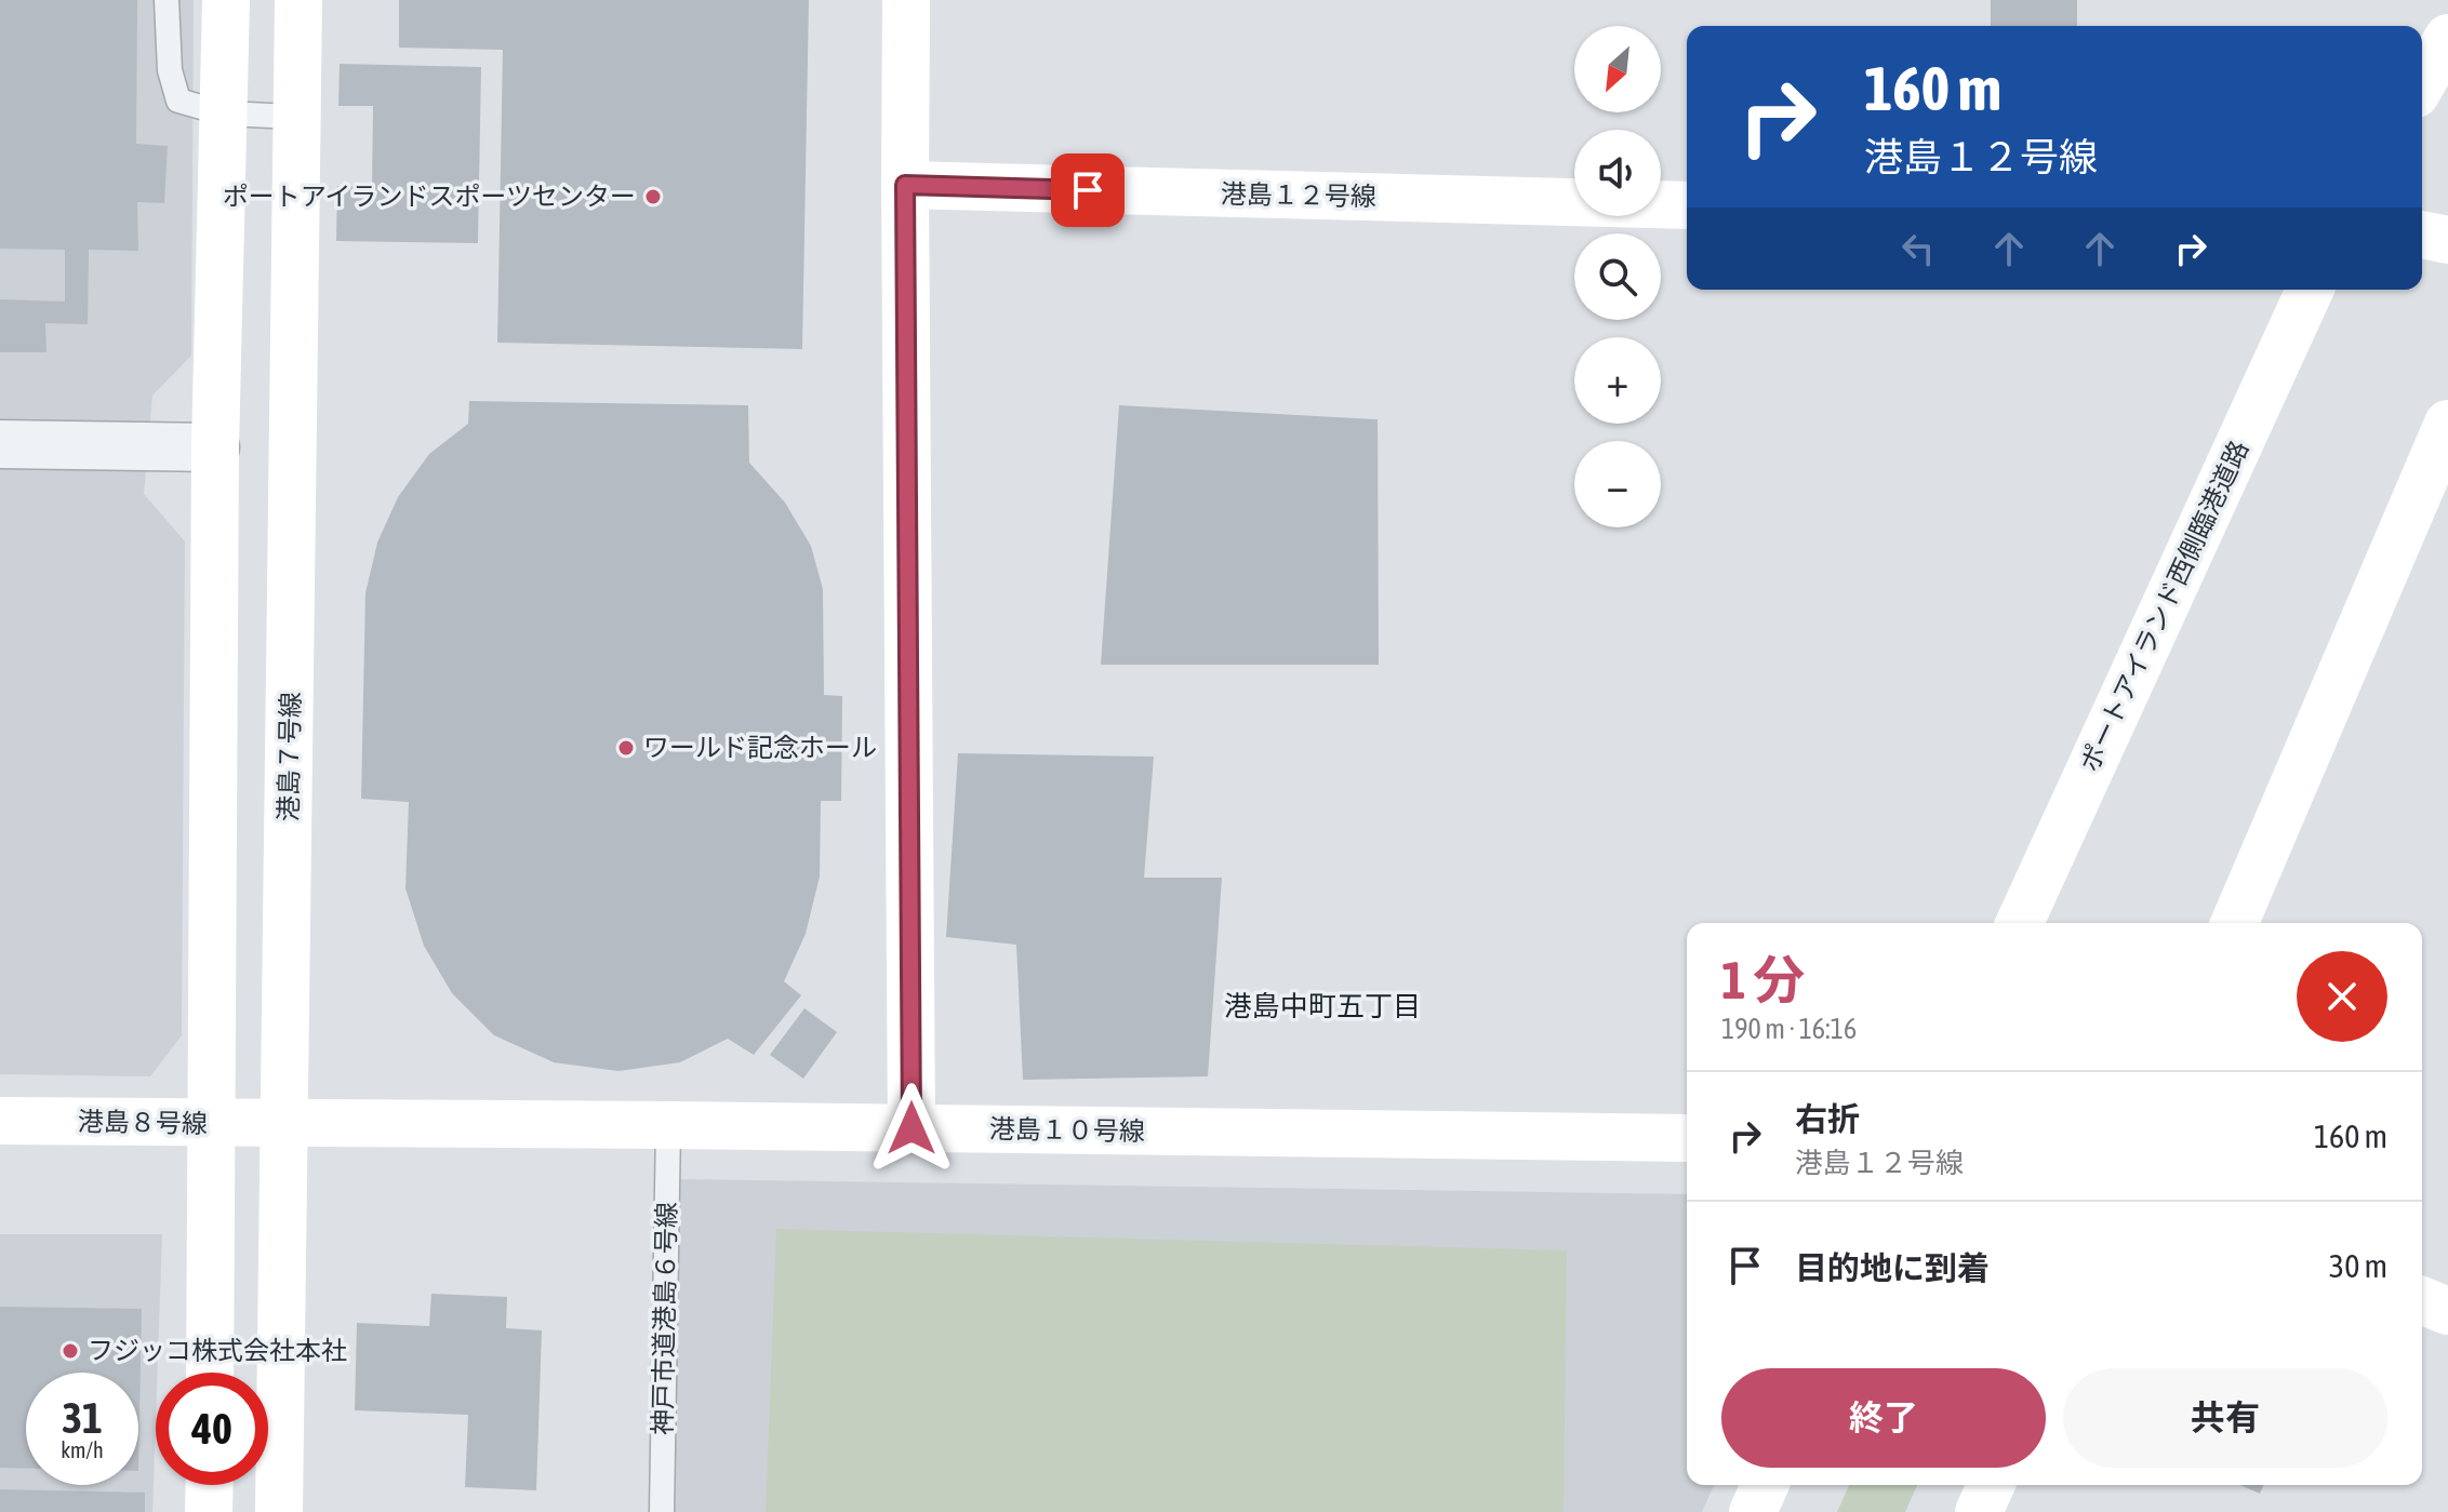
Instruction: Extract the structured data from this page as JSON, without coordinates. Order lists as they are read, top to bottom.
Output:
{
  "streets": {
    "street": [
      "港島１２号線",
      "ポートアイランド西側臨港道路",
      "港島７号線",
      "港島８号線",
      "港島１０号線"
    ],
    "lane": ["神戸市道港島６号線"]
  },
  "crossings": [
    ["港島７号線", "港島８号線"],
    ["港島７号線", "港島１０号線"],
    ["港島８号線", "港島１０号線"],
    ["港島１０号線", "神戸市道港島６号線"]
  ],
  "districts": ["港島中町五丁目"],
  "places": ["ポートアイランドスポーツセンター", "ワールド記念ホール", "フジッコ株式会社本社"],
  "north": "bottom left",
  "page": {
    "map_buttons": ["+", "−"],
    "turn": ["160 m", "港島１２号線"],
    "heading": ["1 分", "190 m · 16:16"],
    "list": [
      {
        "name": "右折",
        "note": "港島１２号線",
        "value": "160 m"
      },
      {
        "name": "目的地に到着",
        "value": "30 m"
      }
    ],
    "buttons": ["終了", "共有"],
    "speed": "31 km/h",
    "limit": "40"
  }
}
